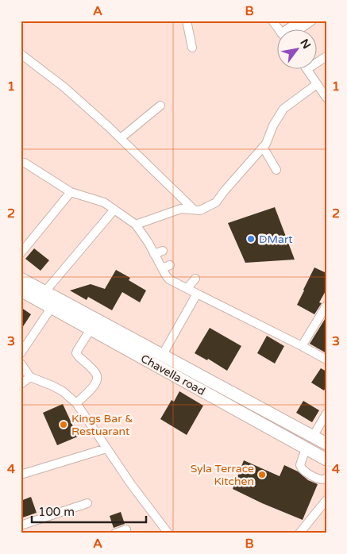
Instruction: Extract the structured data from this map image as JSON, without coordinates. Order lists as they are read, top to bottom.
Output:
{
  "streets": {
    "highway": ["Chavella road"]
  },
  "places": ["DMart", "Kings Bar & Restuarant", "Syla Terrace Kitchen"],
  "scale_bar": "100 m",
  "north": "top right",
  "grid": {
    "columns": ["A", "B"],
    "rows": [
      "1",
      "2",
      "3",
      "4"
    ]
  }
}
